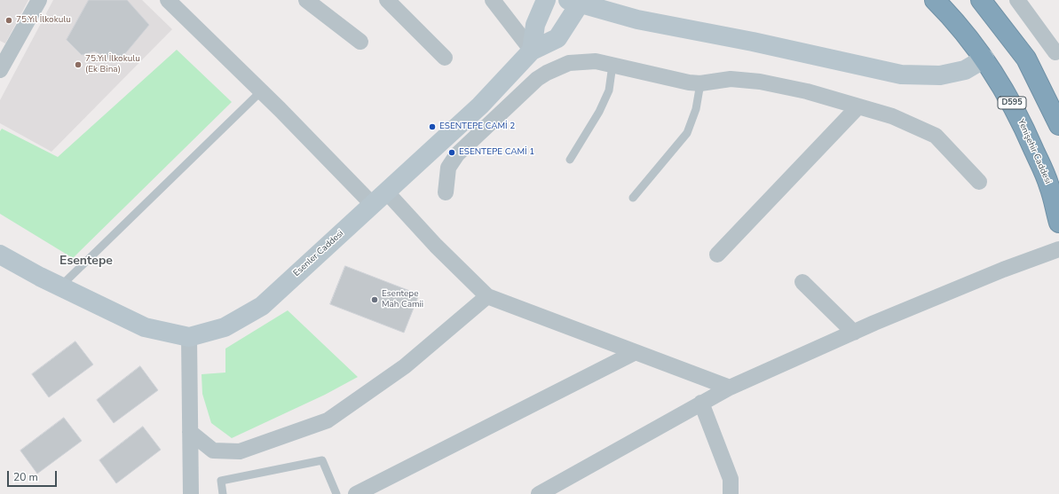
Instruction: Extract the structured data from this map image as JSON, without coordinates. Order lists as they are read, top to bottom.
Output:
{
  "streets": {
    "highway": ["D595", "Yenişehir Caddesi"],
    "street": ["Esenler Caddesi"]
  },
  "districts": ["Esentepe"],
  "places": [
    "75.Yıl İlkokulu",
    "75.Yıl İlkokulu (Ek Bina)",
    "ESENTEPE CAMİ 2",
    "ESENTEPE CAMİ 1",
    "Esentepe Mah Camii"
  ],
  "scale_bar": "20 m"
}
